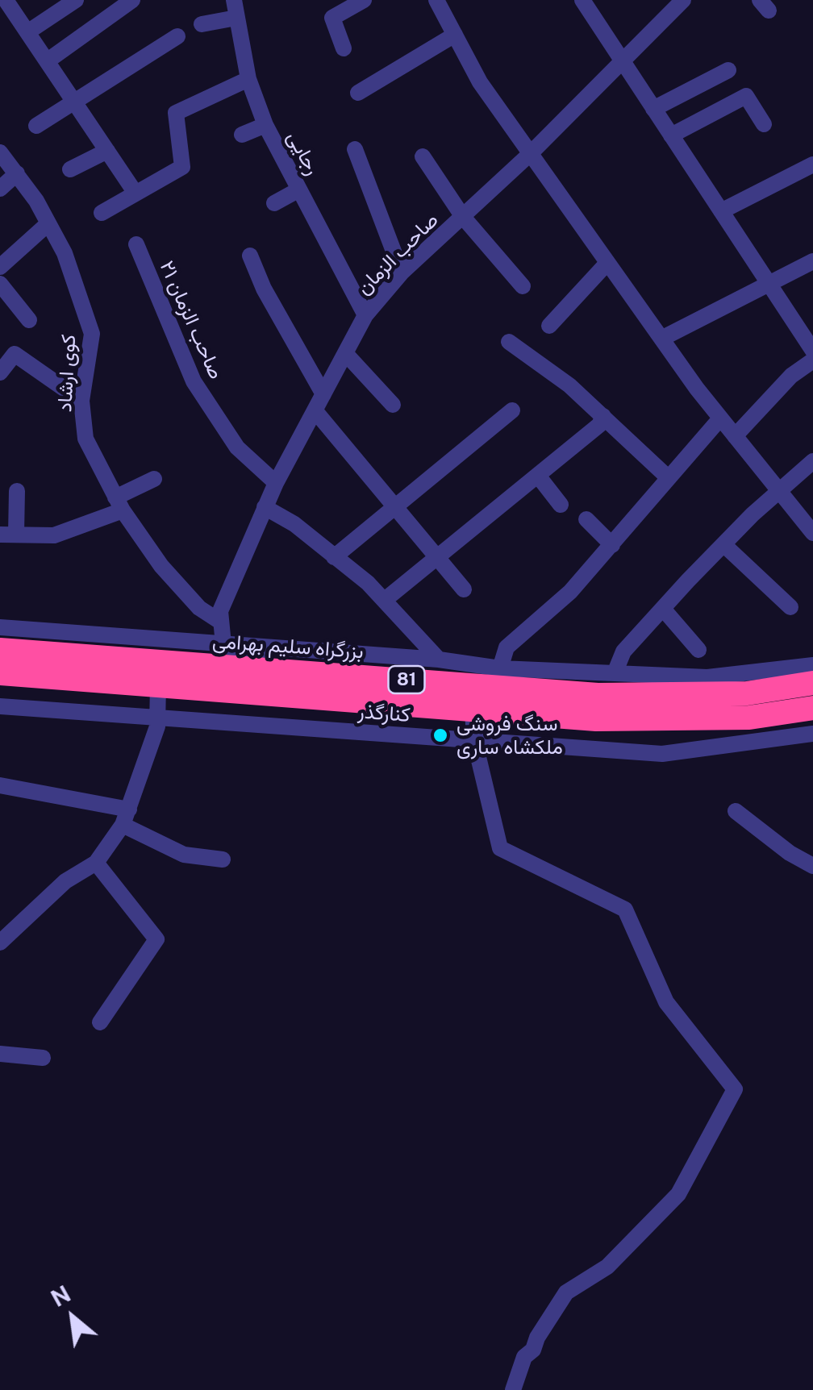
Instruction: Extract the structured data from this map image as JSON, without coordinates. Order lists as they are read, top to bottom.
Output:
{
  "streets": {
    "highway": ["بزرگراه سلیم بهرامی", "81"],
    "street": [
      "رجایی",
      "صاحب الزمان",
      "صاحب الزمان ۲۱",
      "کوی ارشاد",
      "کنارگذر"
    ]
  },
  "crossings": [
    ["رجایی", "صاحب الزمان"],
    ["صاحب الزمان", "صاحب الزمان ۲۱"],
    ["صاحب الزمان", "کوی ارشاد"]
  ],
  "places": ["سنگ فروشی ملکشاه ساری"],
  "north": "top left"
}
